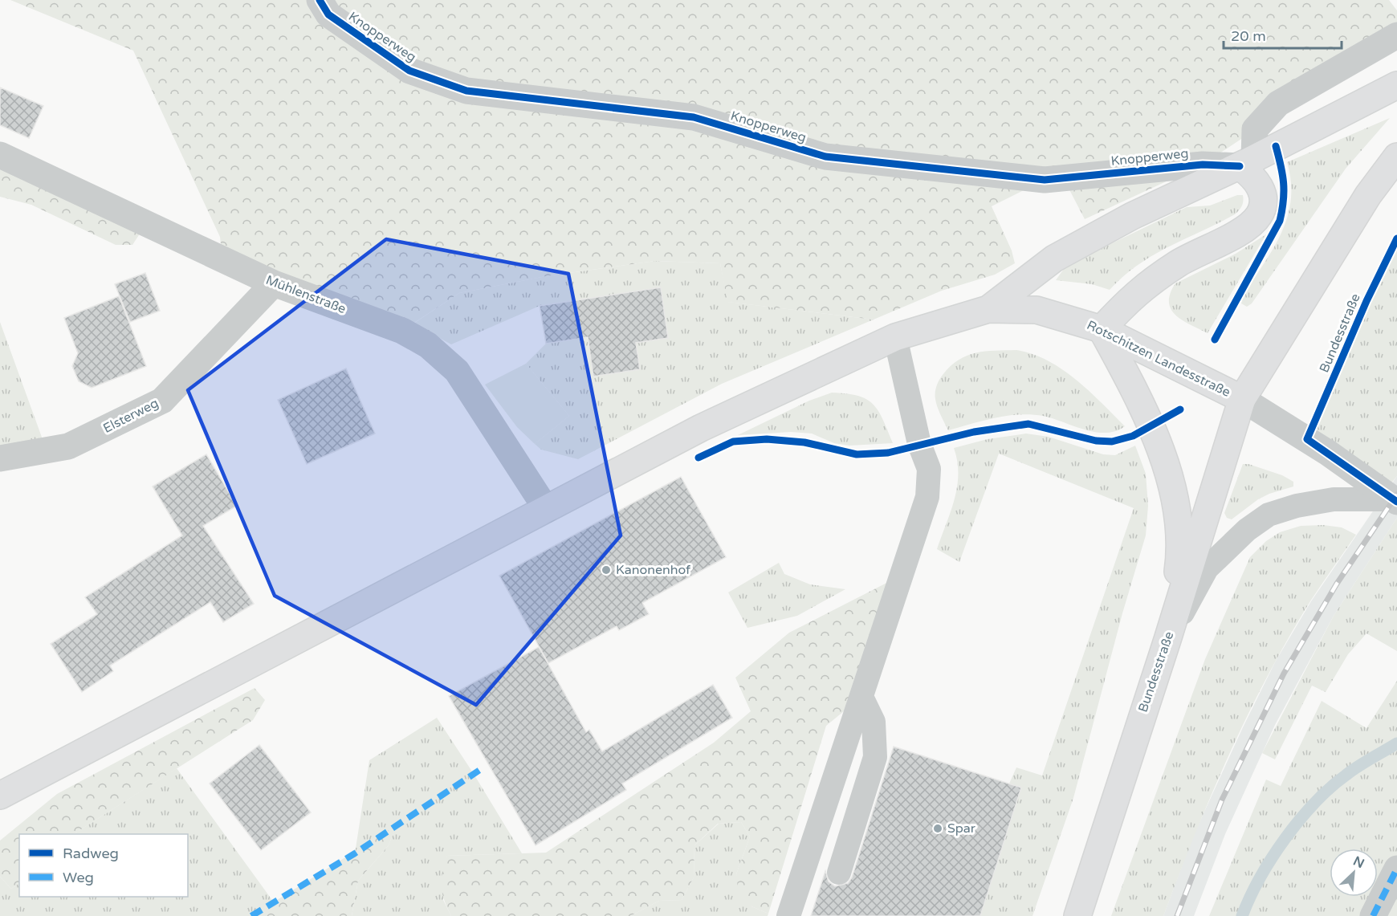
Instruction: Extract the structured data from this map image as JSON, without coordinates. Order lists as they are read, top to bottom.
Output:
{
  "streets": {
    "main road": ["Bundesstraße", "Rotschitzen Landesstraße"],
    "street": ["Knopperweg", "Mühlenstraße", "Elsterweg"]
  },
  "crossings": [
    ["Mühlenstraße", "Elsterweg"],
    ["Bundesstraße", "Rotschitzen Landesstraße"]
  ],
  "places": ["Kanonenhof", "Spar"],
  "legend": ["Radweg", "Weg"],
  "scale_bar": "20 m",
  "north": "top right"
}
